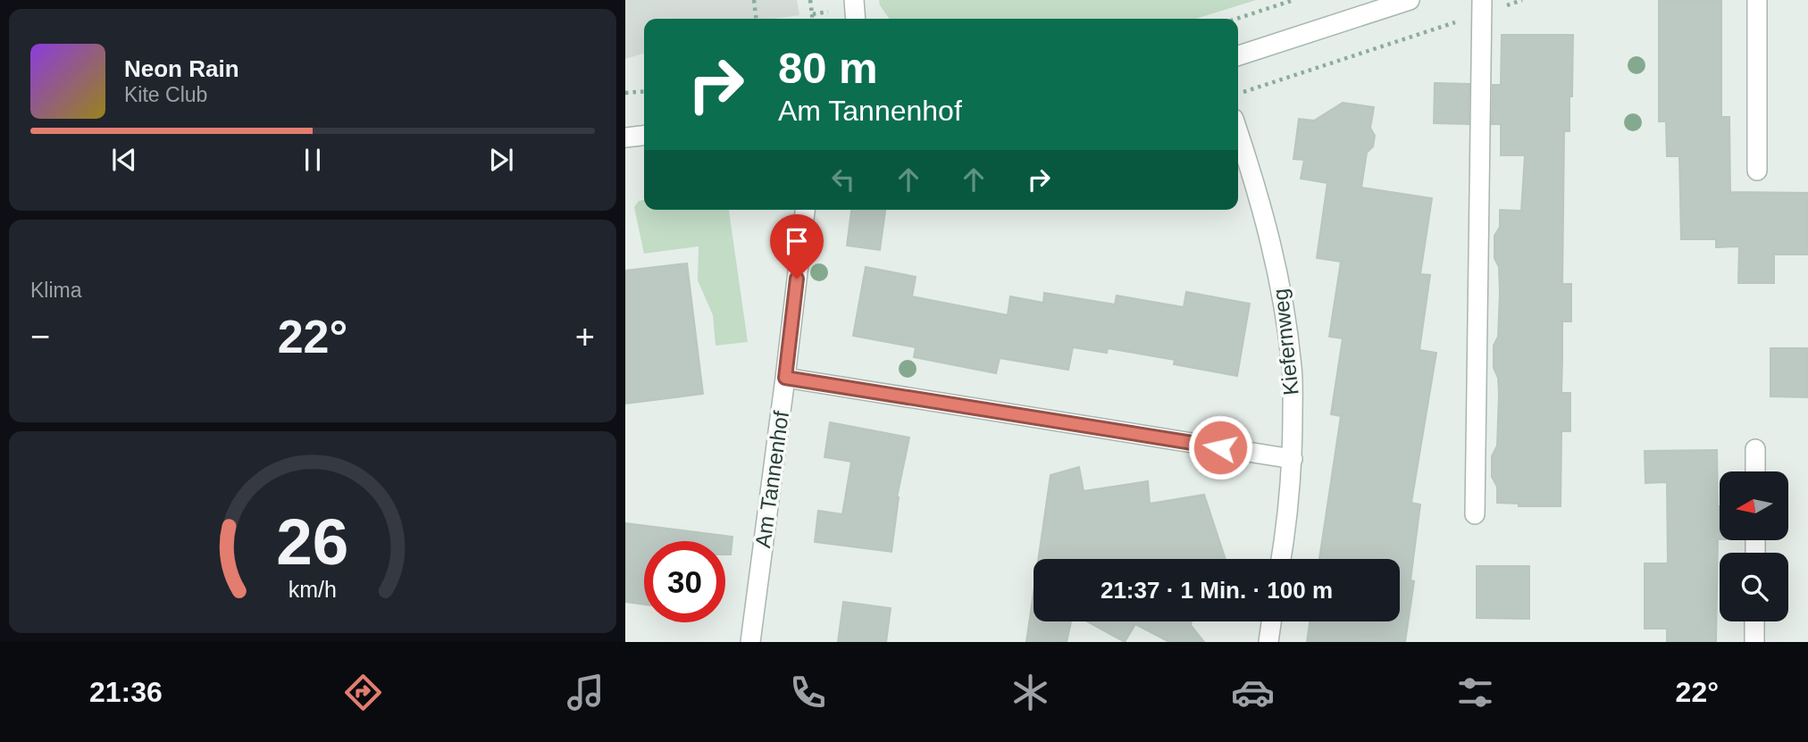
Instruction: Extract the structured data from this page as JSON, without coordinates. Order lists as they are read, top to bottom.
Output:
{
  "streets": {
    "street": ["Kiefernweg", "Am Tannenhof"]
  },
  "north": "left",
  "page": {
    "turn": ["80 m", "Am Tannenhof"],
    "song": ["Neon Rain", "Kite Club"],
    "tile": "Klima",
    "heat": ["−", "22°", "+"],
    "limit": "30",
    "trip": "21:37 · 1 Min. · 100 m",
    "tabs": ["21:36", "22°"],
    "gauge": ["26", "km/h"]
  }
}
